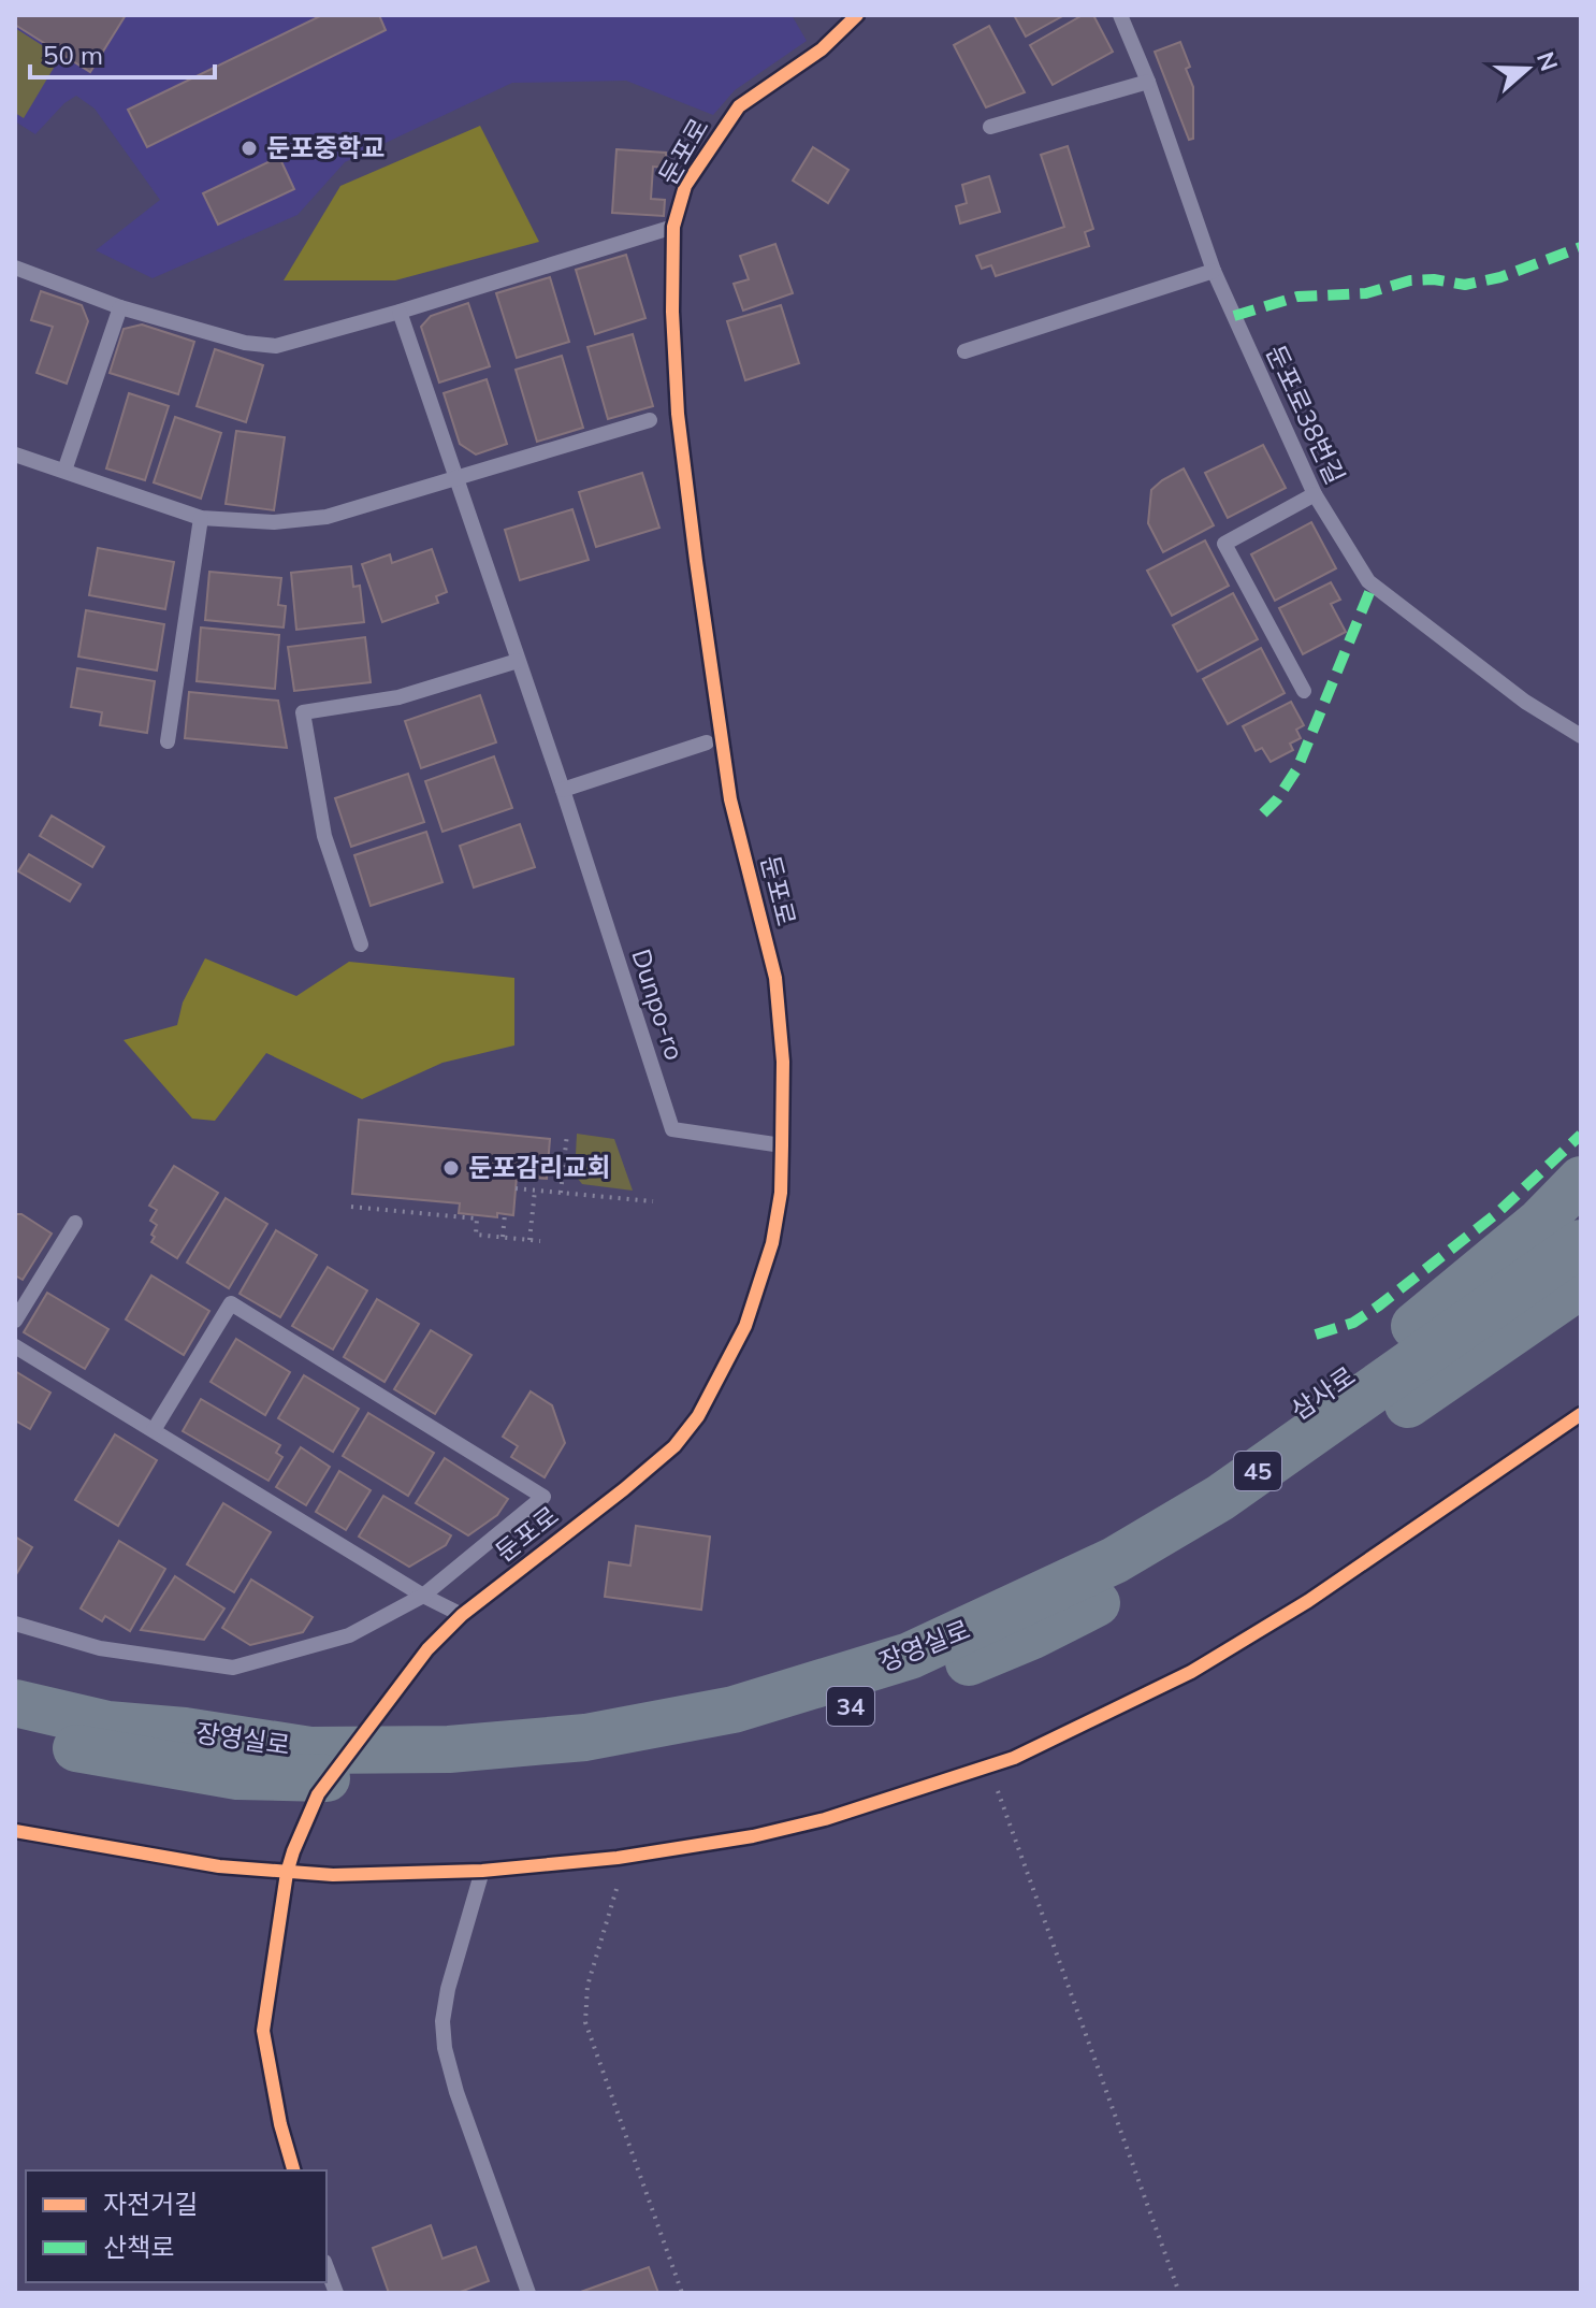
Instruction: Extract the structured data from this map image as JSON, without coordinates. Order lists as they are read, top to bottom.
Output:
{
  "streets": {
    "highway": [
      "삼사로",
      "45",
      "장영실로",
      "34"
    ],
    "street": ["둔포로", "둔포로38번길", "Dunpo-ro"]
  },
  "crossings": [
    ["둔포로", "Dunpo-ro"],
    ["삼사로", "장영실로"]
  ],
  "places": ["둔포중학교", "둔포감리교회"],
  "legend": ["자전거길", "산책로"],
  "scale_bar": "50 m",
  "north": "right"
}
